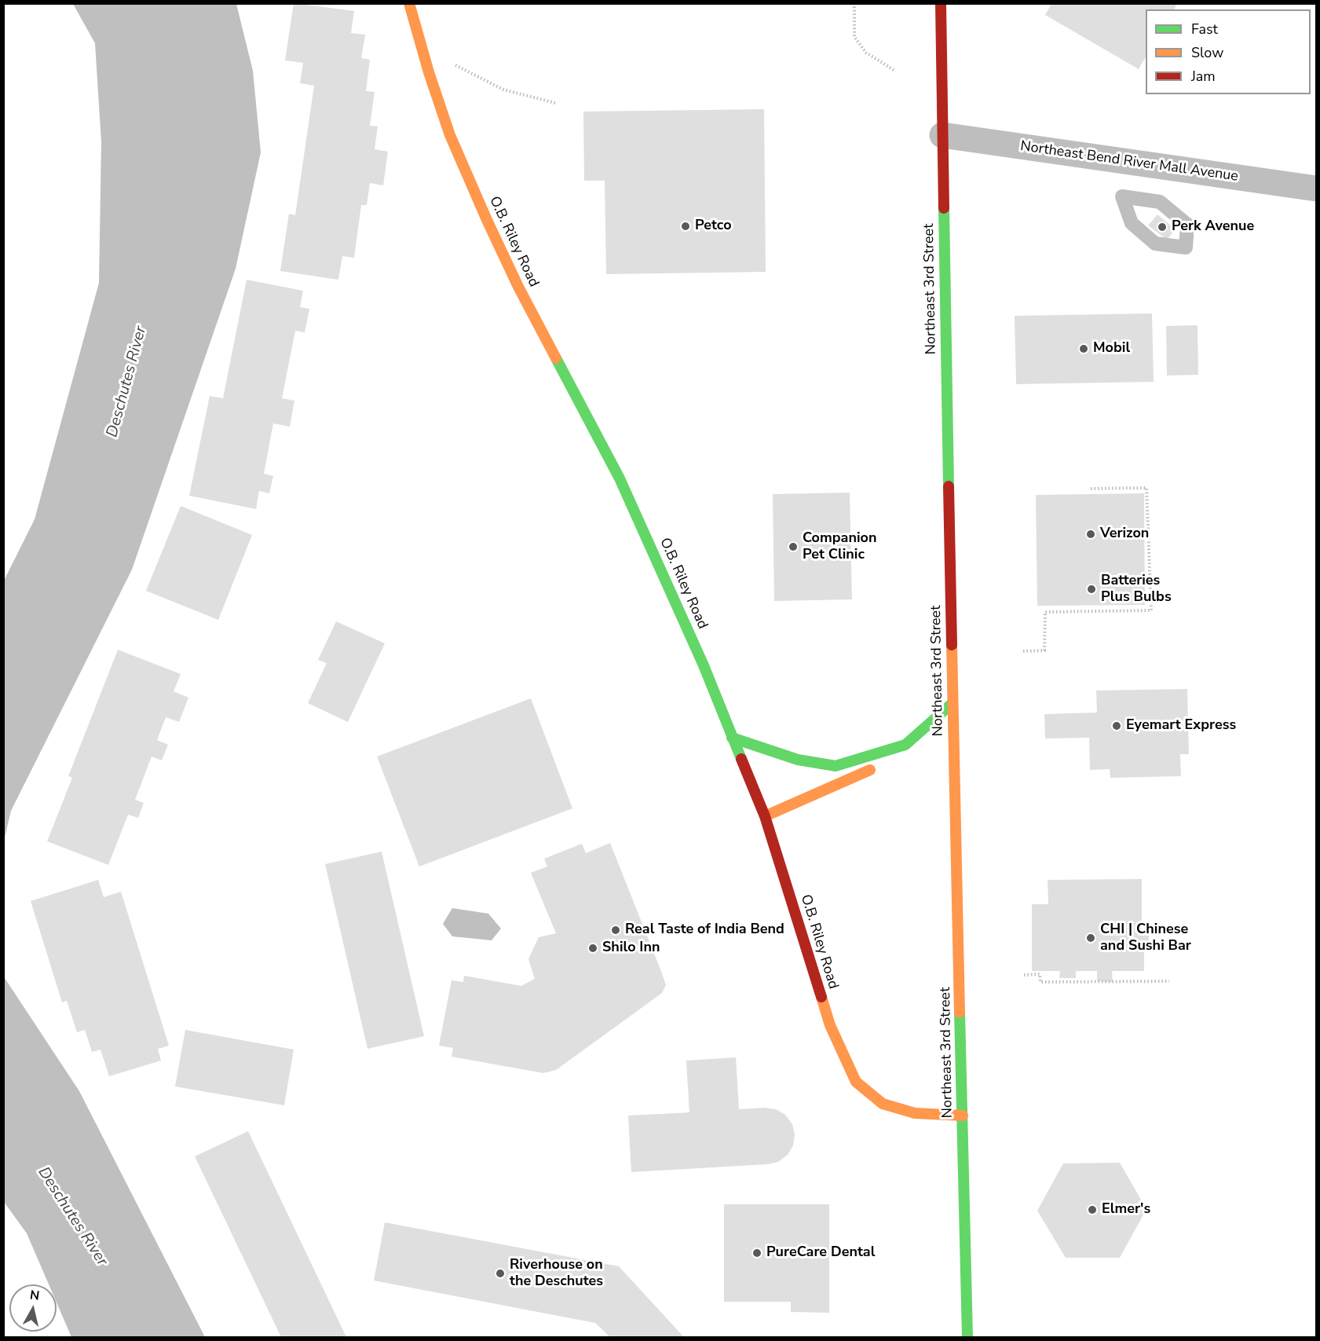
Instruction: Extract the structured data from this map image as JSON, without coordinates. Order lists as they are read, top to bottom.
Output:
{
  "streets": {
    "main road": ["O.B. Riley Road", "Northeast 3rd Street"],
    "street": ["Northeast Bend River Mall Avenue"]
  },
  "crossings": [
    ["Northeast Bend River Mall Avenue", "Northeast 3rd Street"],
    ["O.B. Riley Road", "Northeast 3rd Street"]
  ],
  "water": ["Deschutes River"],
  "places": [
    "Petco",
    "Perk Avenue",
    "Mobil",
    "Verizon",
    "Companion Pet Clinic",
    "Batteries Plus Bulbs",
    "Eyemart Express",
    "Real Taste of India Bend",
    "CHI | Chinese and Sushi Bar",
    "Shilo Inn",
    "Elmer's",
    "PureCare Dental",
    "Riverhouse on the Deschutes"
  ],
  "legend": ["Fast", "Slow", "Jam"],
  "north": "top"
}
